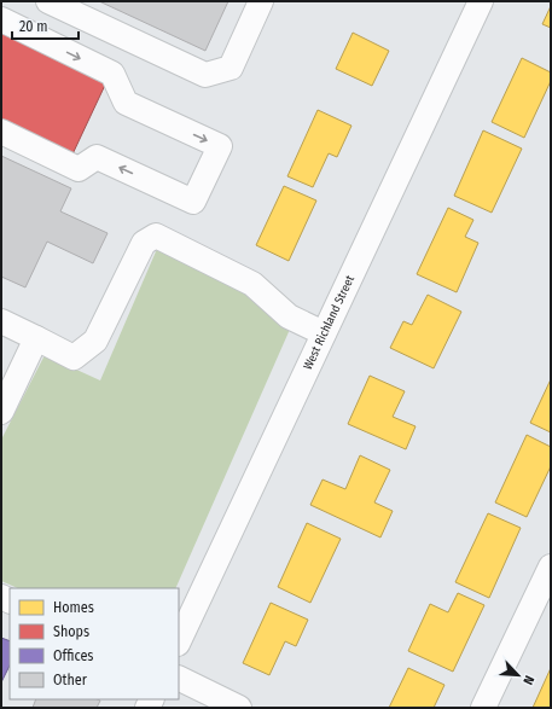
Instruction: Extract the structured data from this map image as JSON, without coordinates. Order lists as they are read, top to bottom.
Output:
{
  "streets": {
    "street": ["West Richland Street"]
  },
  "legend": [
    "Homes",
    "Shops",
    "Offices",
    "Other"
  ],
  "scale_bar": "20 m",
  "north": "bottom right"
}
